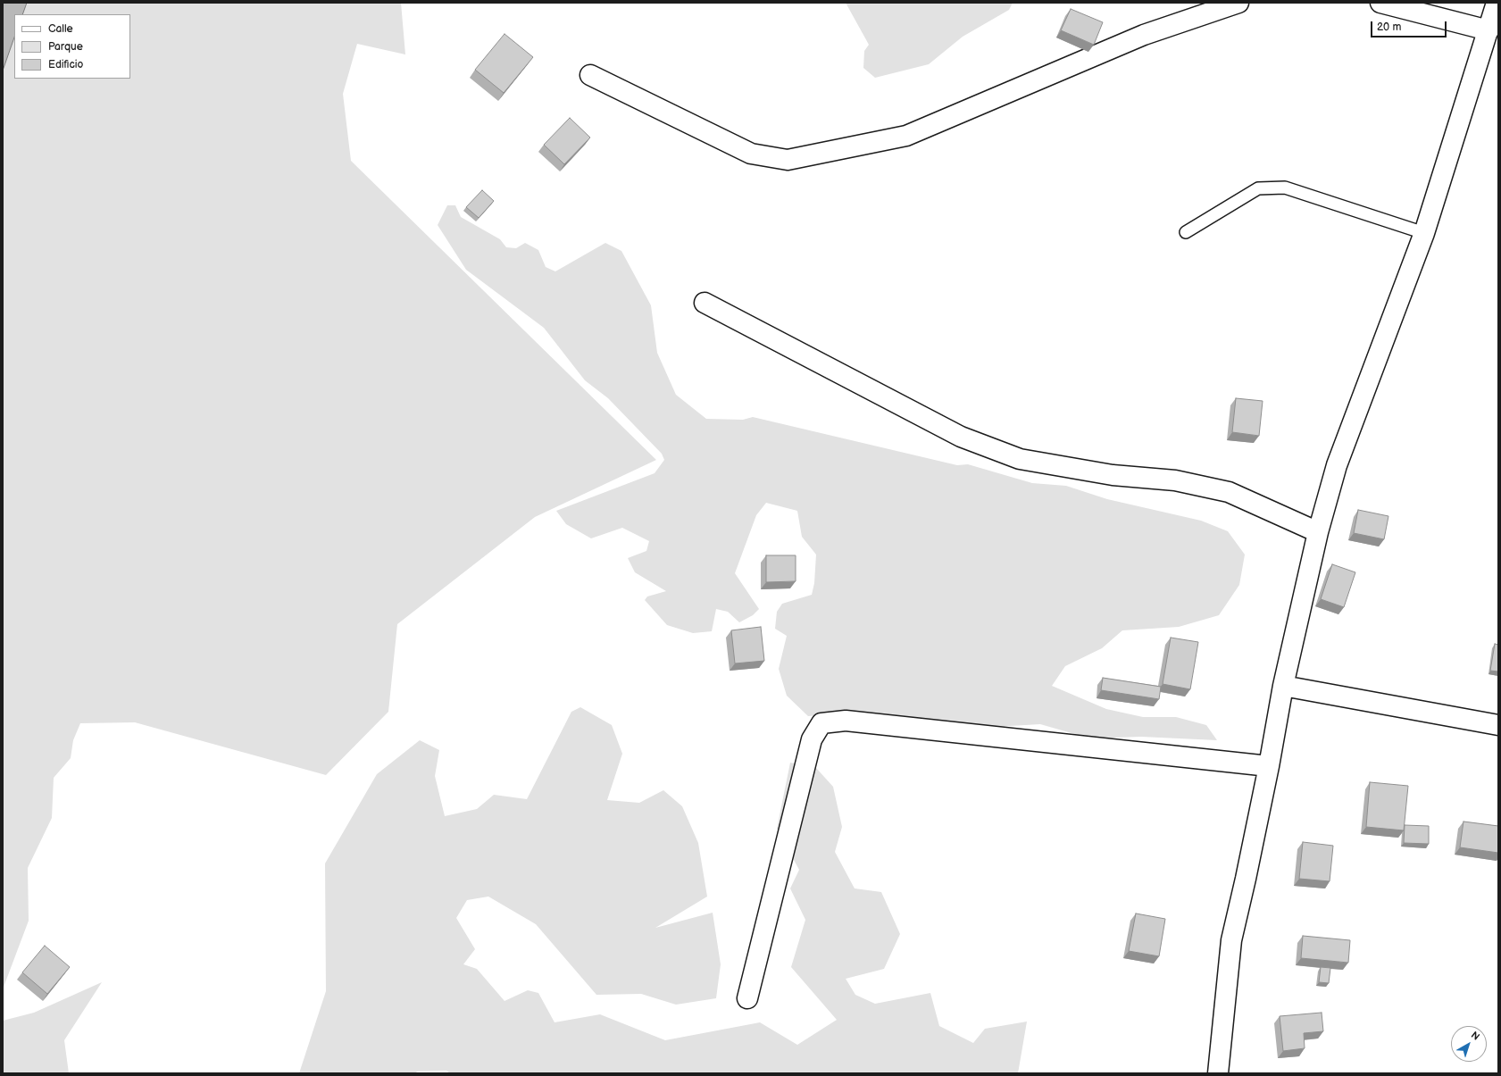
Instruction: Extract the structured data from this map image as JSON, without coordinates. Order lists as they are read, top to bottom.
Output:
{
  "legend": ["Calle", "Parque", "Edificio"],
  "scale_bar": "20 m",
  "north": "top right"
}
